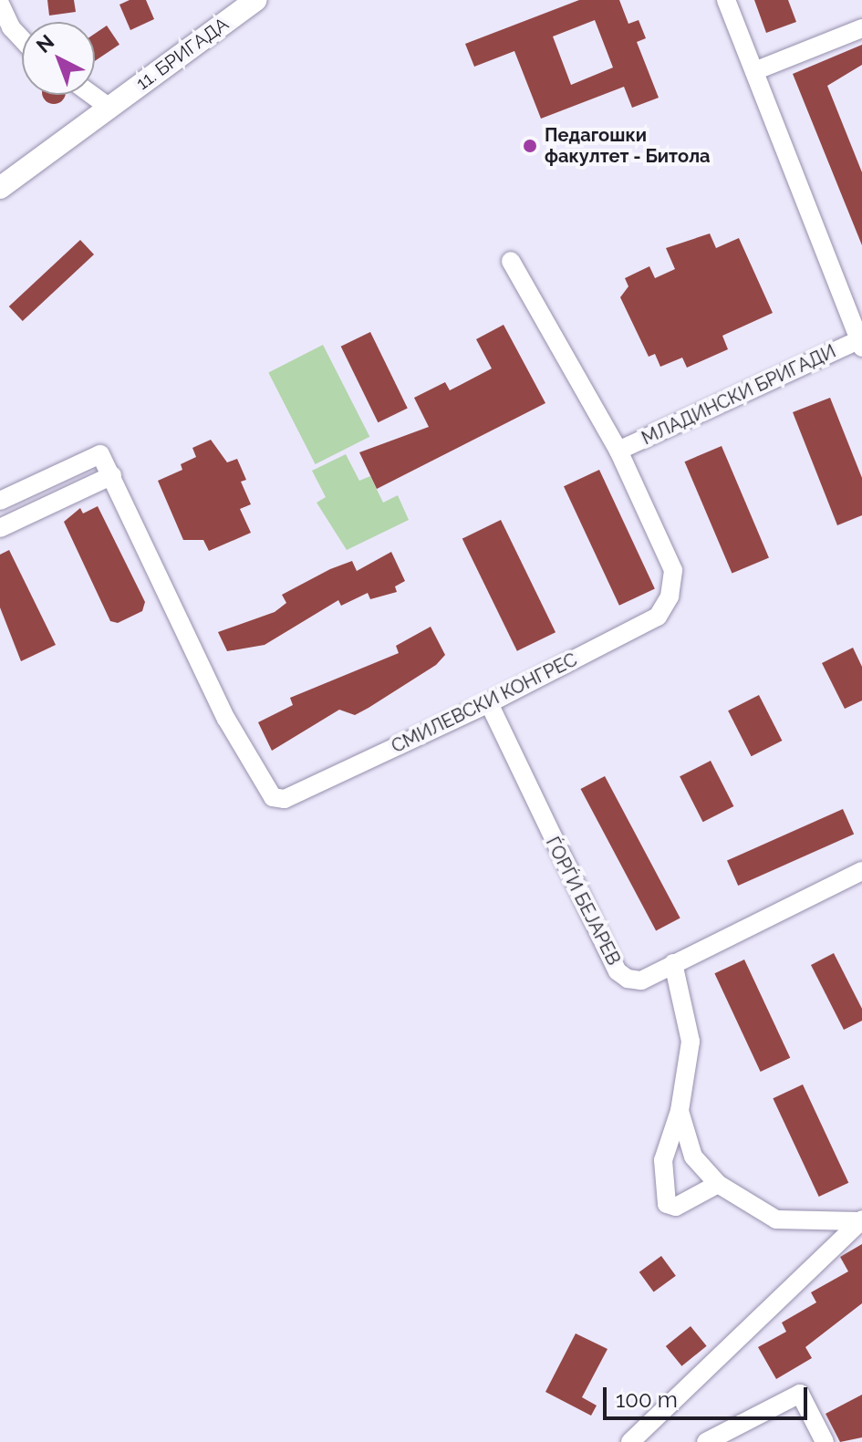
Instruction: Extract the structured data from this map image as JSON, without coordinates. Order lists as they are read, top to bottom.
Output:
{
  "streets": {
    "main road": ["11. БРИГАДА"],
    "street": ["МЛАДИНСКИ БРИГАДИ", "СМИЛЕВСКИ КОНГРЕС", "ЃОРЃИ БЕЈАРЕВ"]
  },
  "crossings": [
    ["МЛАДИНСКИ БРИГАДИ", "СМИЛЕВСКИ КОНГРЕС"],
    ["СМИЛЕВСКИ КОНГРЕС", "ЃОРЃИ БЕЈАРЕВ"]
  ],
  "places": ["Педагошки факултет - Битола"],
  "scale_bar": "100 m",
  "north": "top left"
}
